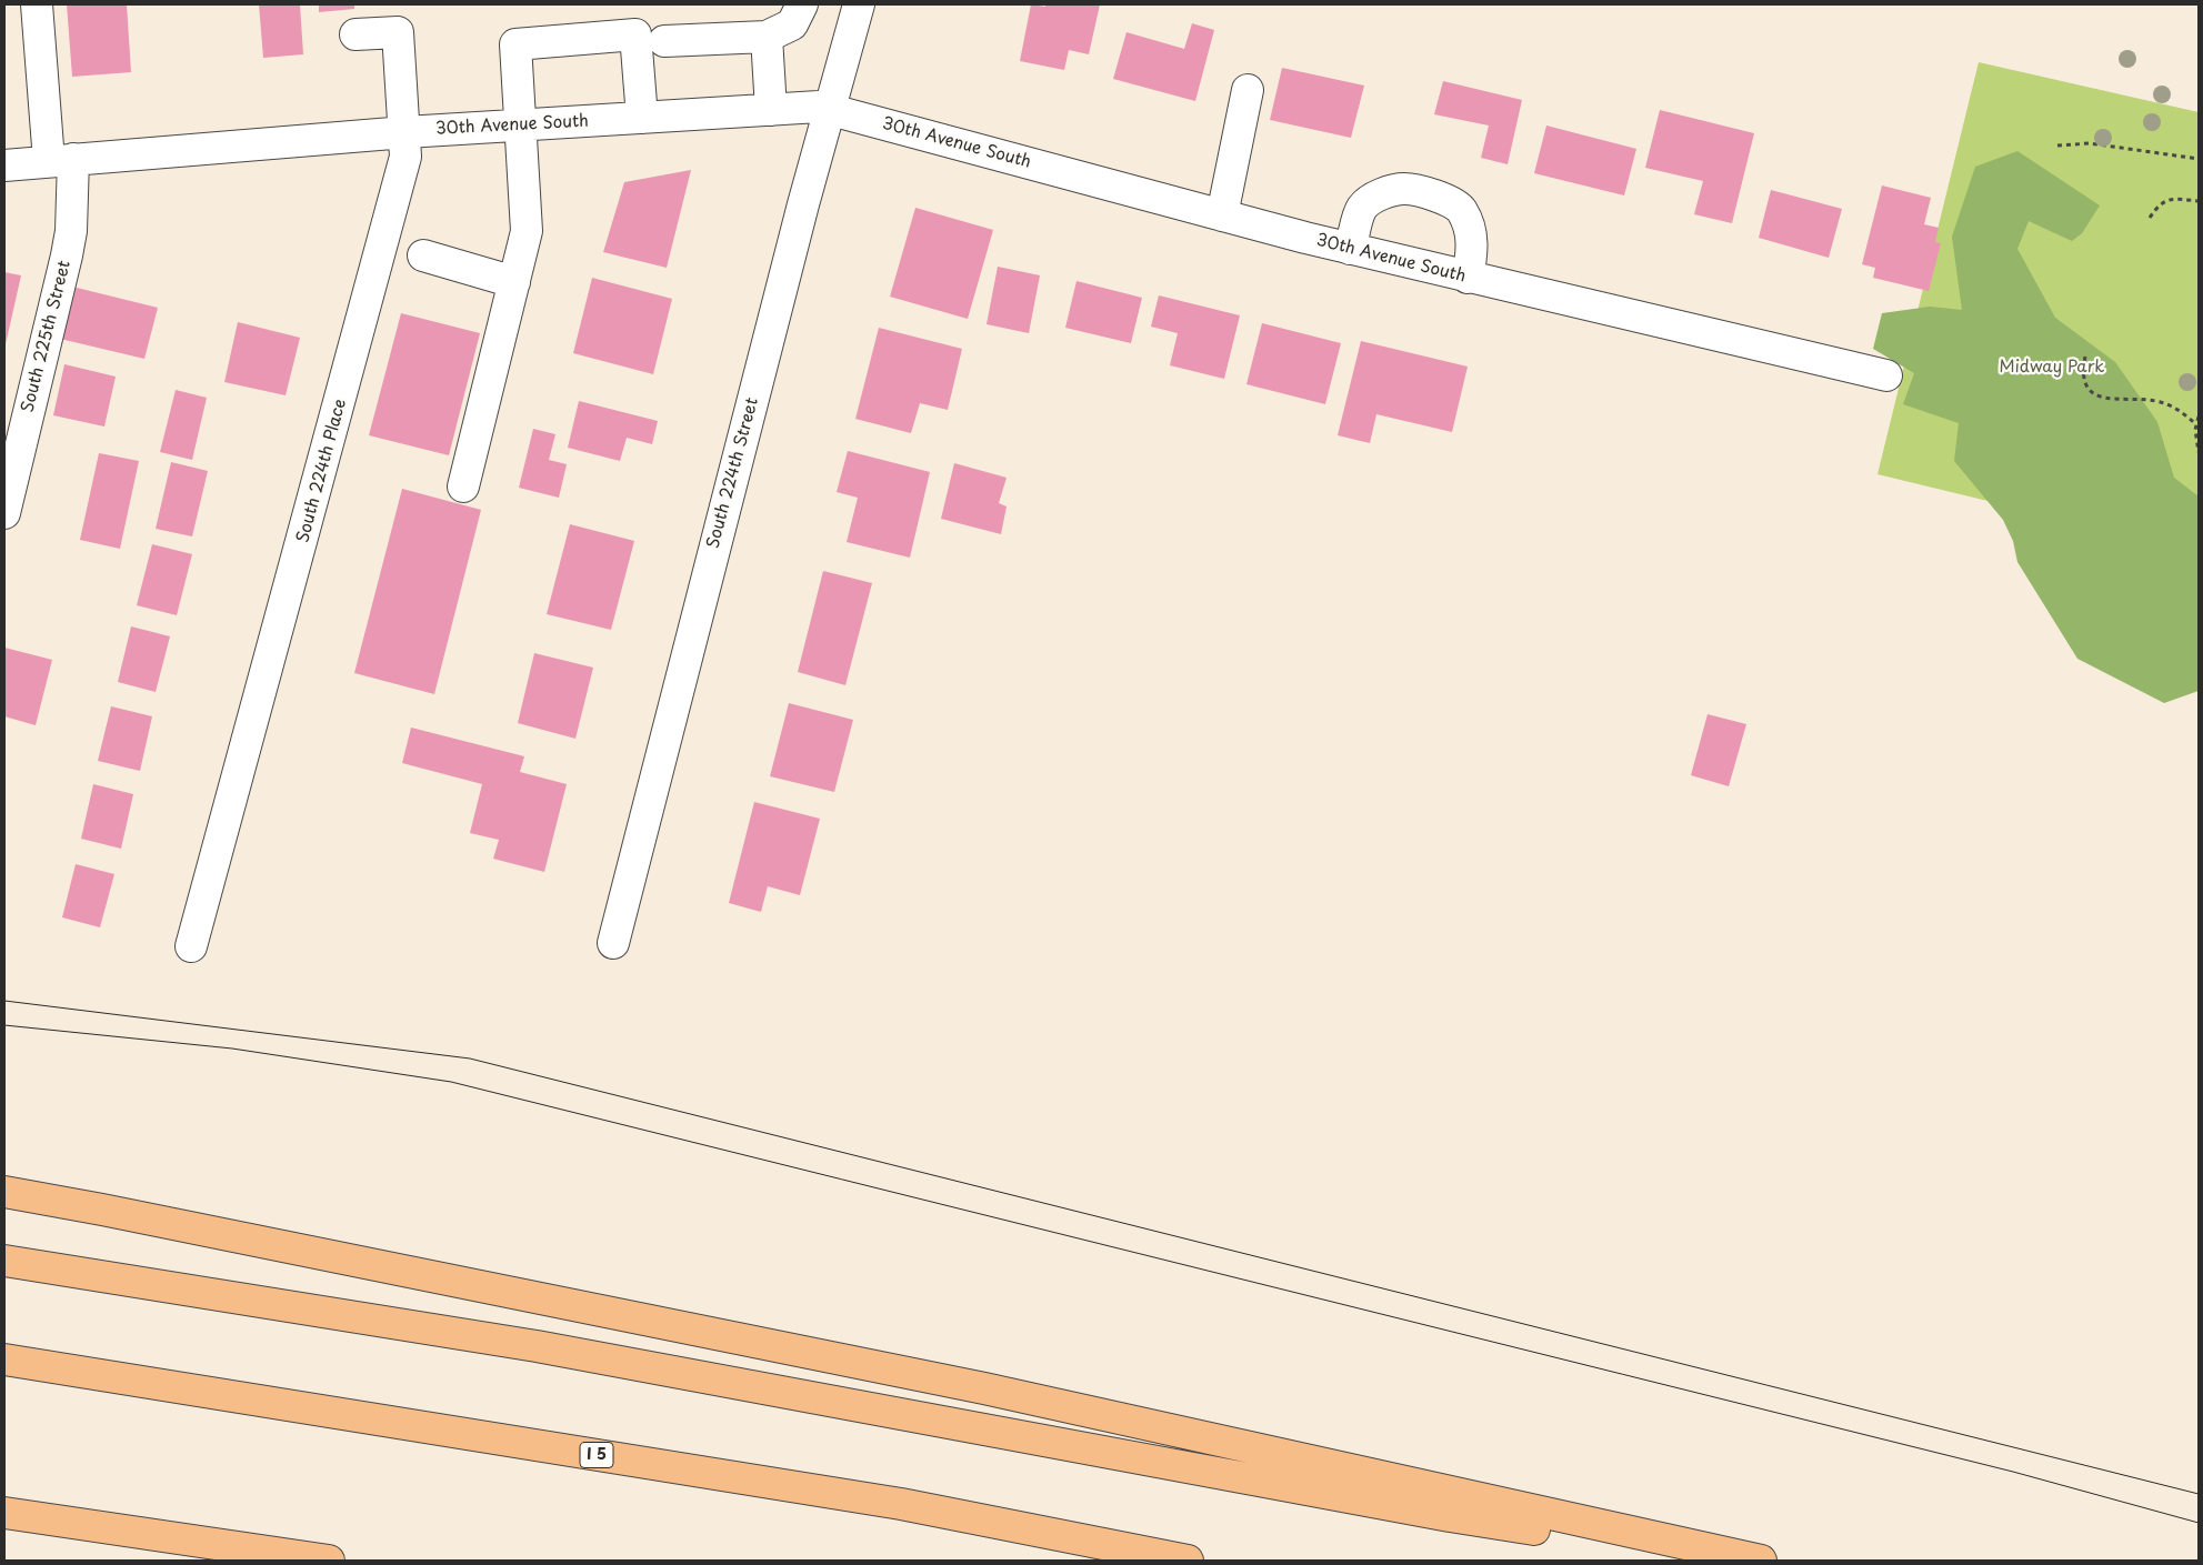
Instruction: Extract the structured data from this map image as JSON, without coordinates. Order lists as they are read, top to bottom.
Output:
{
  "streets": {
    "highway": ["I 5"],
    "street": [
      "30th Avenue South",
      "South 225th Street",
      "South 224th Place",
      "South 224th Street"
    ]
  },
  "crossings": [
    ["30th Avenue South", "South 225th Street"],
    ["30th Avenue South", "South 224th Place"],
    ["30th Avenue South", "South 224th Street"]
  ],
  "parks": ["Midway Park"]
}
